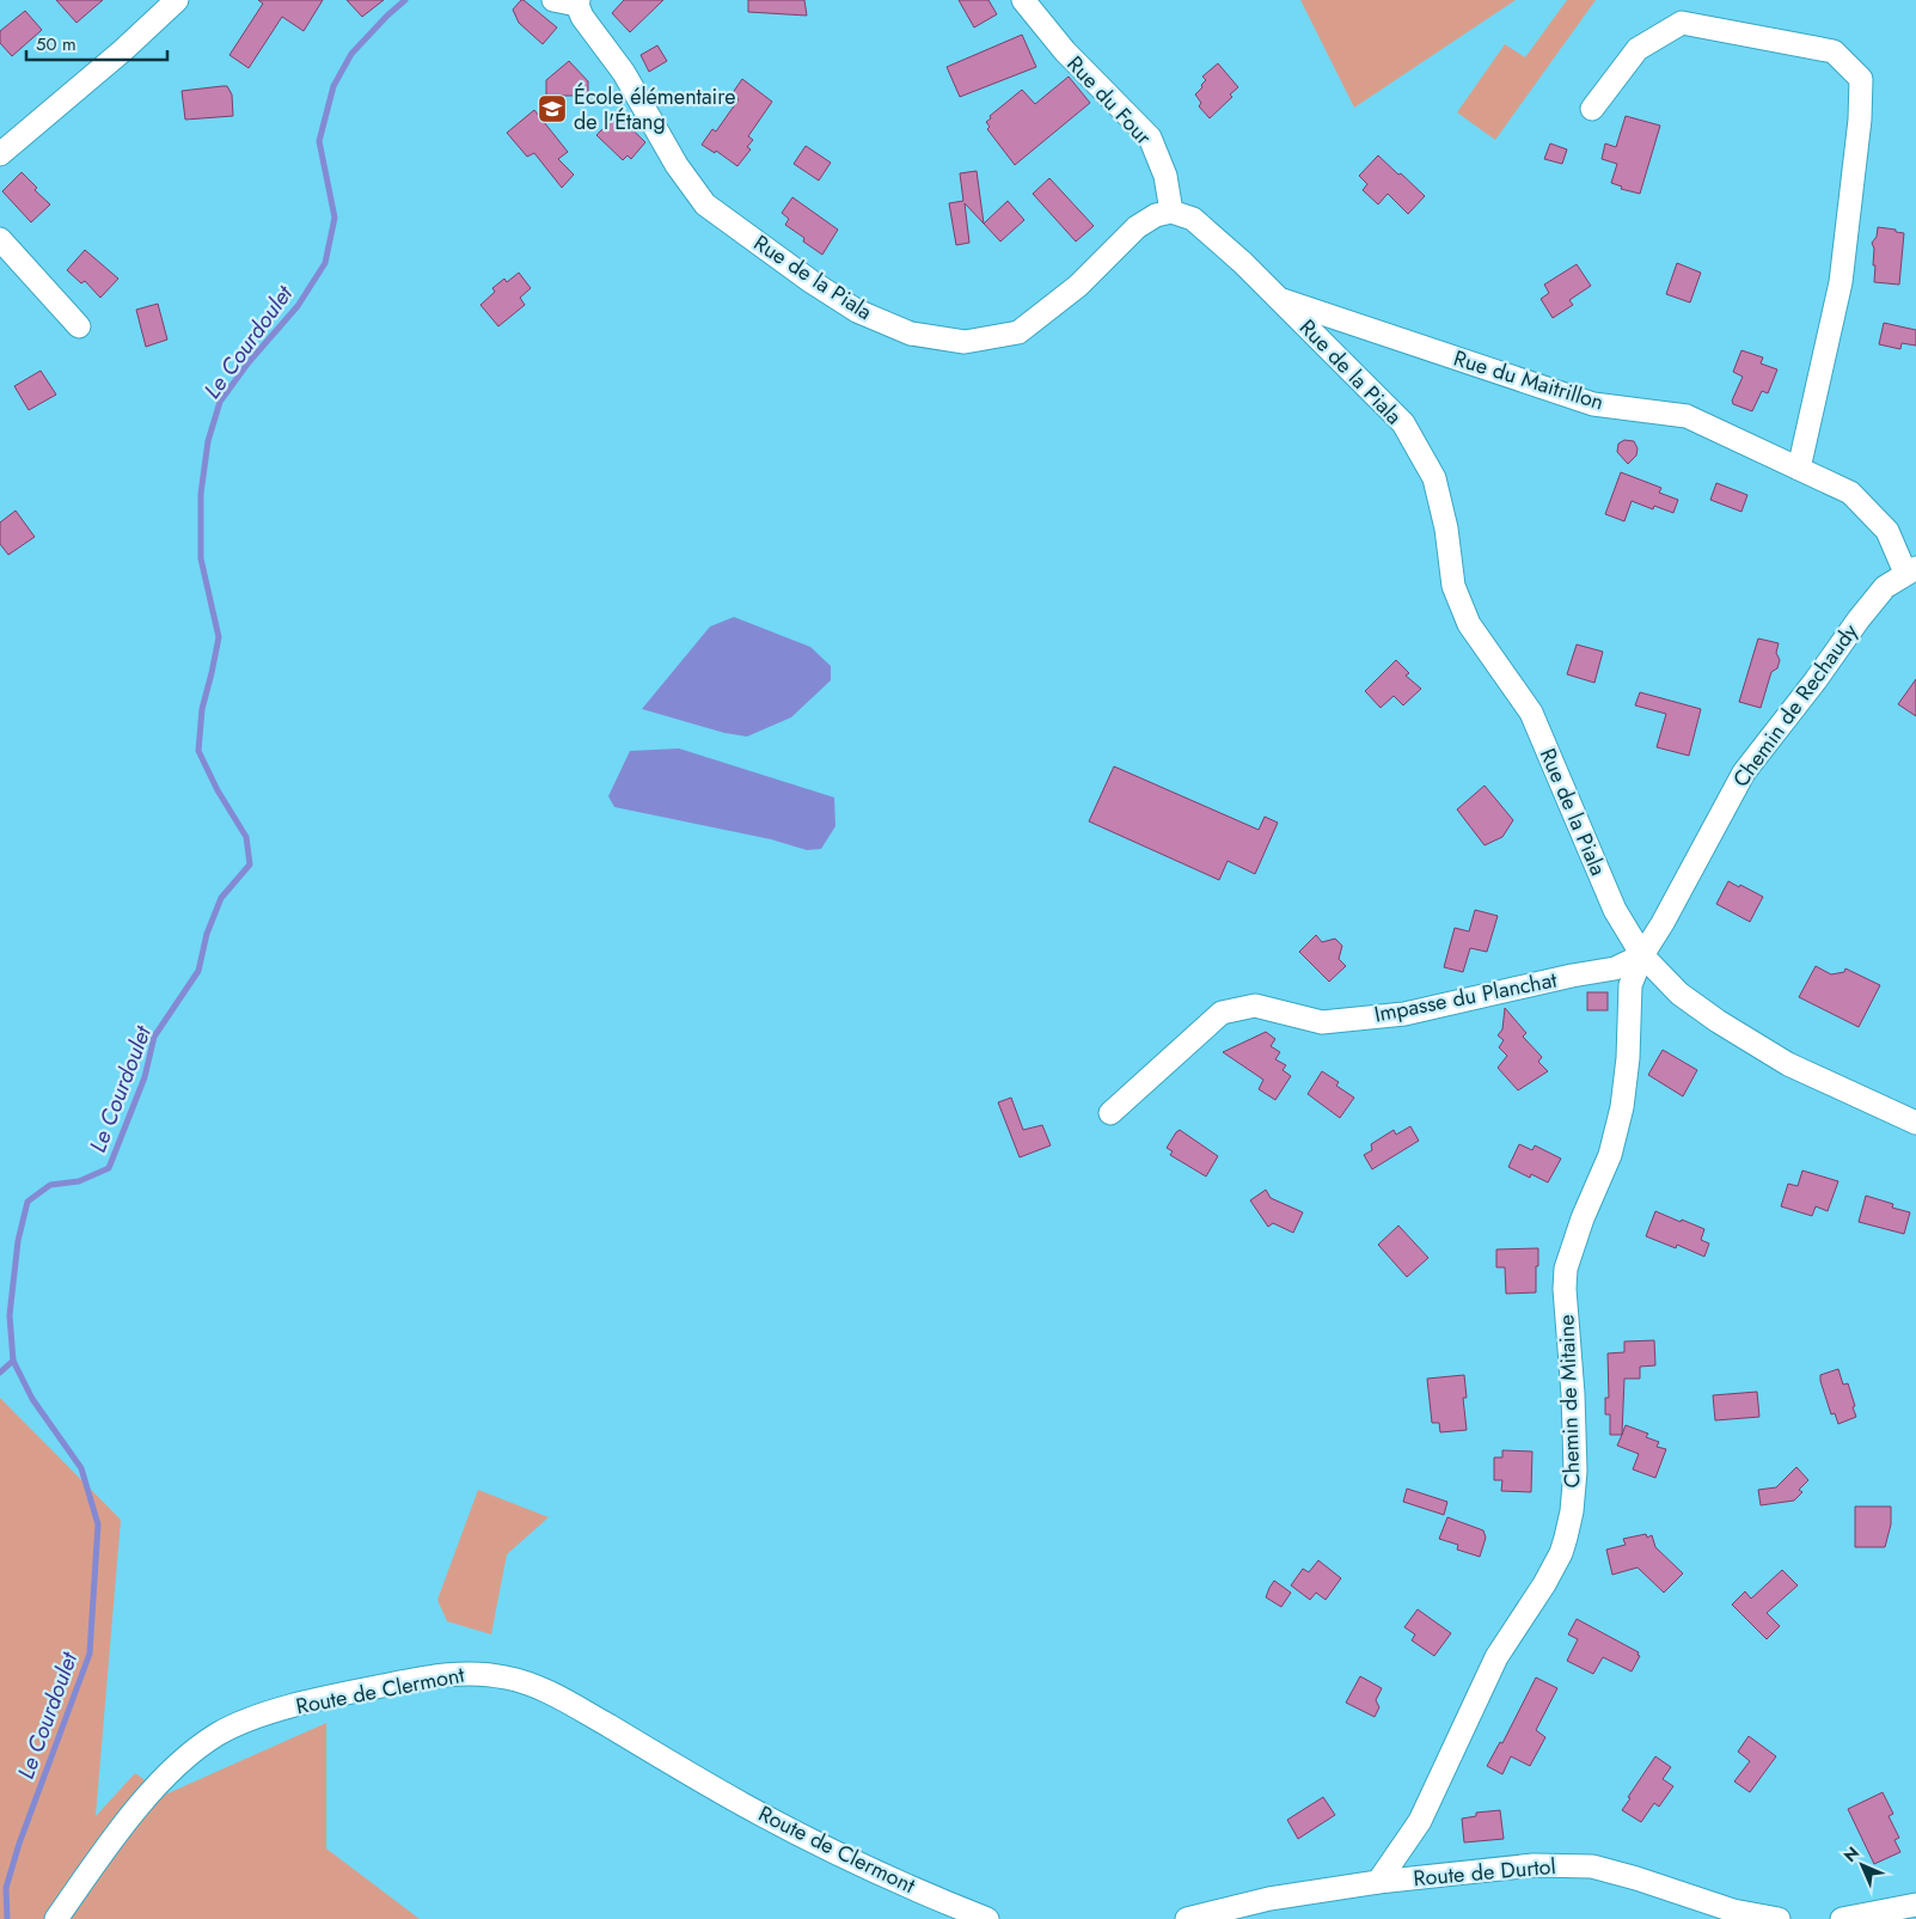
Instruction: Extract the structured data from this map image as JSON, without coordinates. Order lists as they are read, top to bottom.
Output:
{
  "streets": {
    "street": [
      "Rue du Four",
      "Rue de la Piala",
      "Rue du Maitrillon",
      "Chemin de Rechaudy",
      "Impasse du Planchat",
      "Chemin de Mitaine",
      "Route de Clermont",
      "Route de Durtol"
    ]
  },
  "crossings": [
    ["Rue du Four", "Rue de la Piala"],
    ["Rue de la Piala", "Rue du Maitrillon"],
    ["Rue de la Piala", "Chemin de Rechaudy"],
    ["Rue de la Piala", "Impasse du Planchat"],
    ["Rue de la Piala", "Chemin de Mitaine"],
    ["Rue du Maitrillon", "Chemin de Rechaudy"],
    ["Chemin de Rechaudy", "Impasse du Planchat"],
    ["Chemin de Rechaudy", "Chemin de Mitaine"],
    ["Impasse du Planchat", "Chemin de Mitaine"],
    ["Chemin de Mitaine", "Route de Durtol"]
  ],
  "water": ["Le Courdoulet"],
  "places": {
    "school or university": ["École élémentaire de l'Étang"]
  },
  "scale_bar": "50 m",
  "north": "top left"
}
